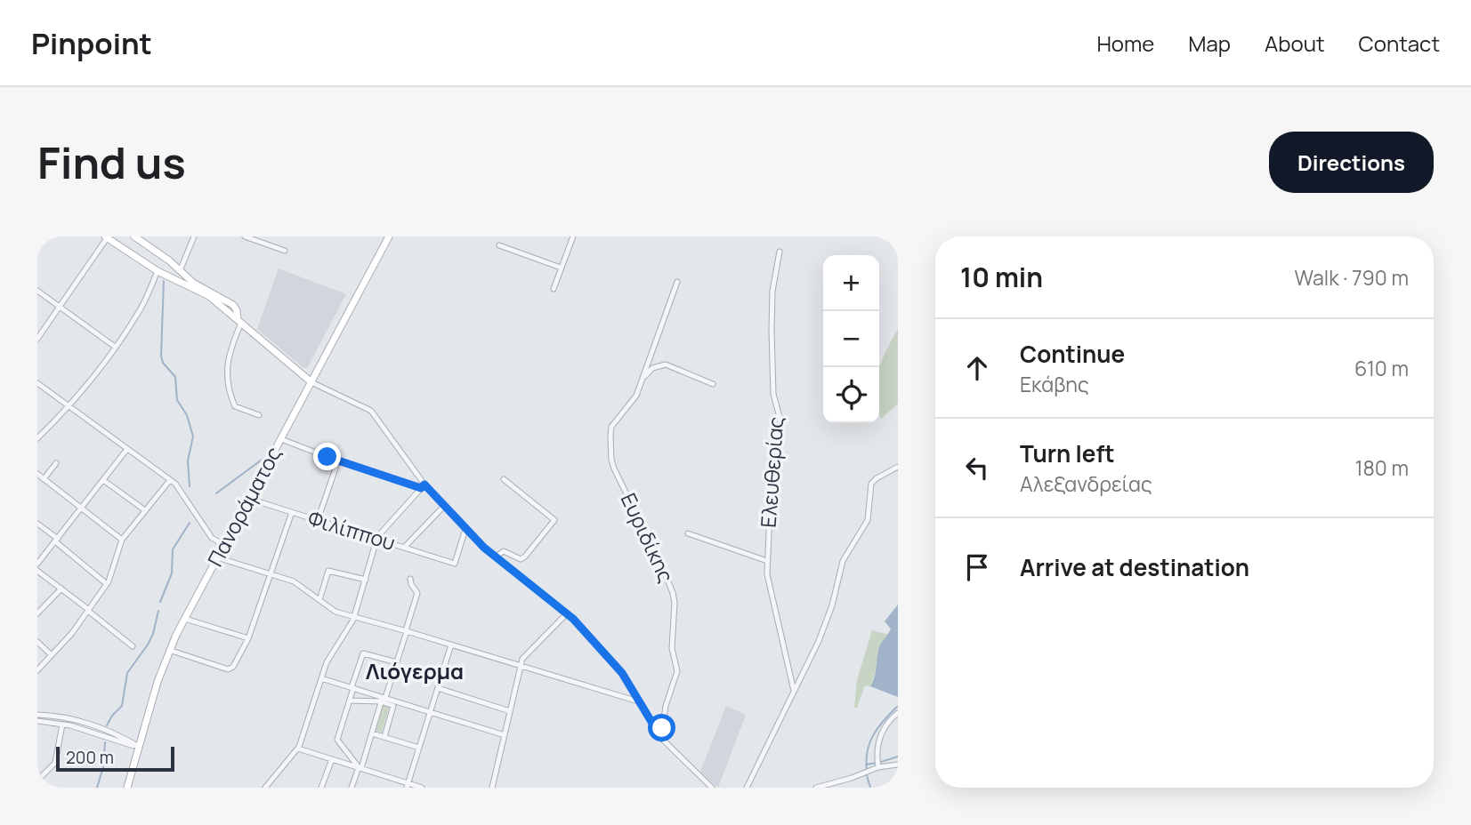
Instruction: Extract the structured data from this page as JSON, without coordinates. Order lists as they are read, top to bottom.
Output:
{
  "streets": {
    "main road": ["Πανοράματος"],
    "street": ["Ελευθερίας", "Φιλίππου", "Ευριδίκης"]
  },
  "crossings": [
    ["Πανοράματος", "Φιλίππου"]
  ],
  "districts": ["Λιόγερμα"],
  "scale_bar": "200 m",
  "page": {
    "header": "Pinpoint",
    "nav": [
      "Home",
      "Map",
      "About",
      "Contact"
    ],
    "buttons": "Directions",
    "title": "Find us",
    "heading": ["10 min", "Walk · 790 m"],
    "map_buttons": ["+", "−"],
    "list": [
      ["Continue", "Εκάβης", "610 m"],
      ["Turn left", "Αλεξανδρείας", "180 m"],
      "Arrive at destination"
    ],
    "scale": "200 m"
  }
}
